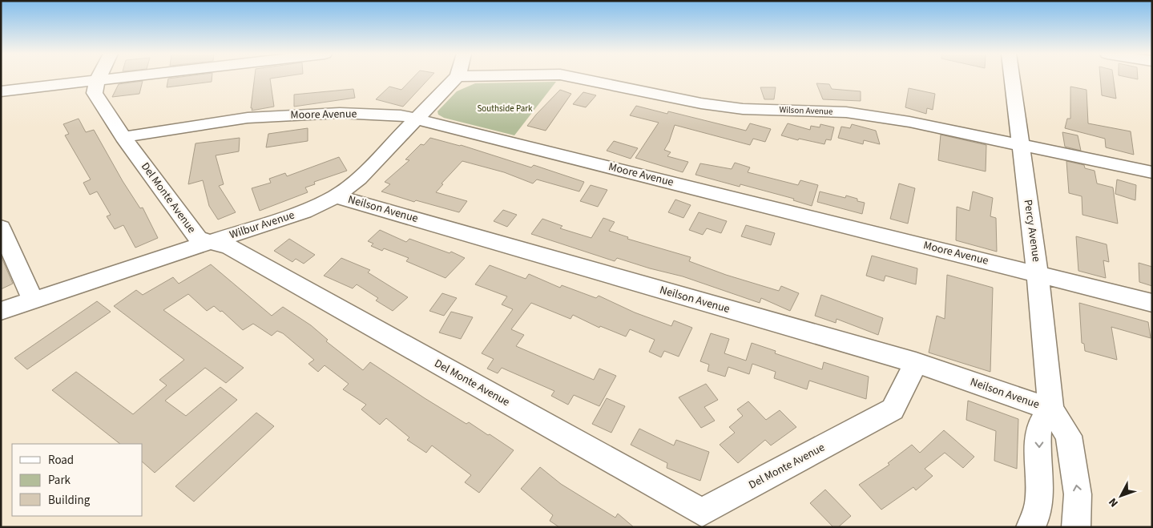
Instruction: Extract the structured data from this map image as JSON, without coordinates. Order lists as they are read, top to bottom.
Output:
{
  "streets": {
    "street": [
      "Wilson Avenue",
      "Moore Avenue",
      "Del Monte Avenue",
      "Neilson Avenue",
      "Wilbur Avenue",
      "Percy Avenue"
    ]
  },
  "crossings": [
    ["Wilson Avenue", "Percy Avenue"],
    ["Moore Avenue", "Del Monte Avenue"],
    ["Moore Avenue", "Wilbur Avenue"],
    ["Moore Avenue", "Percy Avenue"],
    ["Del Monte Avenue", "Neilson Avenue"],
    ["Del Monte Avenue", "Wilbur Avenue"],
    ["Neilson Avenue", "Wilbur Avenue"],
    ["Neilson Avenue", "Percy Avenue"]
  ],
  "parks": ["Southside Park"],
  "legend": ["Road", "Park", "Building"],
  "north": "bottom left"
}
